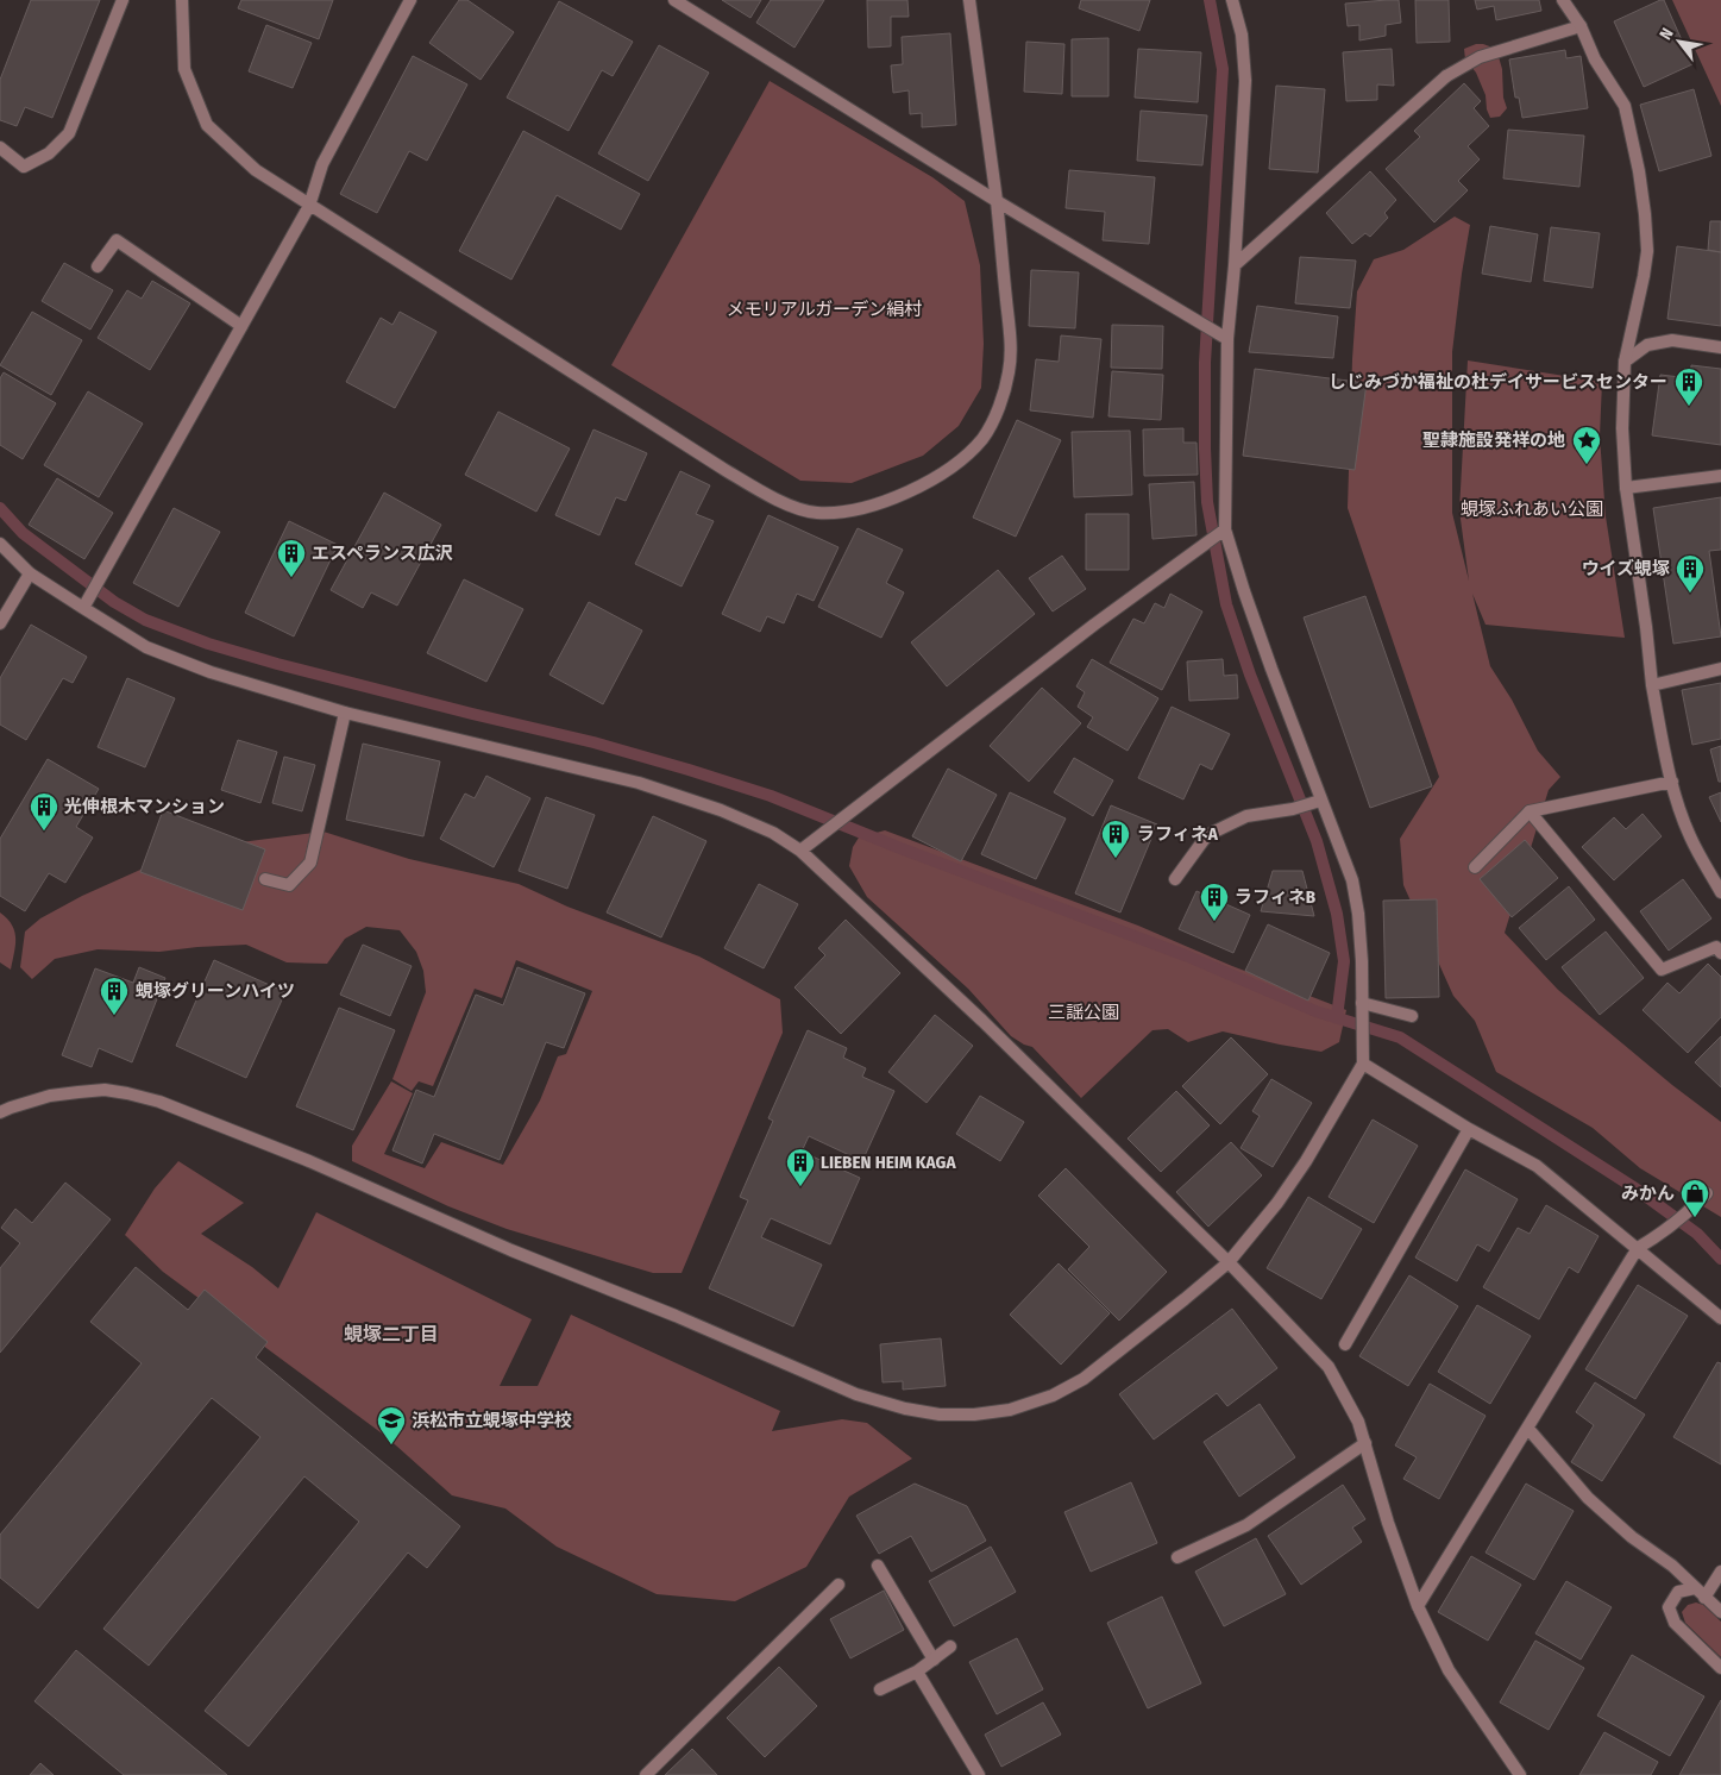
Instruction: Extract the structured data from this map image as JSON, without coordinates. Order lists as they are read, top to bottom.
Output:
{
  "districts": ["蜆塚二丁目"],
  "parks": ["メモリアルガーデン絹村", "蜆塚ふれあい公園", "三謡公園"],
  "places": {
    "building": [
      "しじみづか福祉の杜デイサービスセンター",
      "エスペランス広沢",
      "ウイズ蜆塚",
      "光伸根木マンション",
      "ラフィネA",
      "ラフィネB",
      "蜆塚グリーンハイツ",
      "LIEBEN HEIM KAGA"
    ],
    "place": ["聖隷施設発祥の地"],
    "shop": ["みかん"],
    "school or university": ["浜松市立蜆塚中学校"]
  },
  "north": "top left"
}
